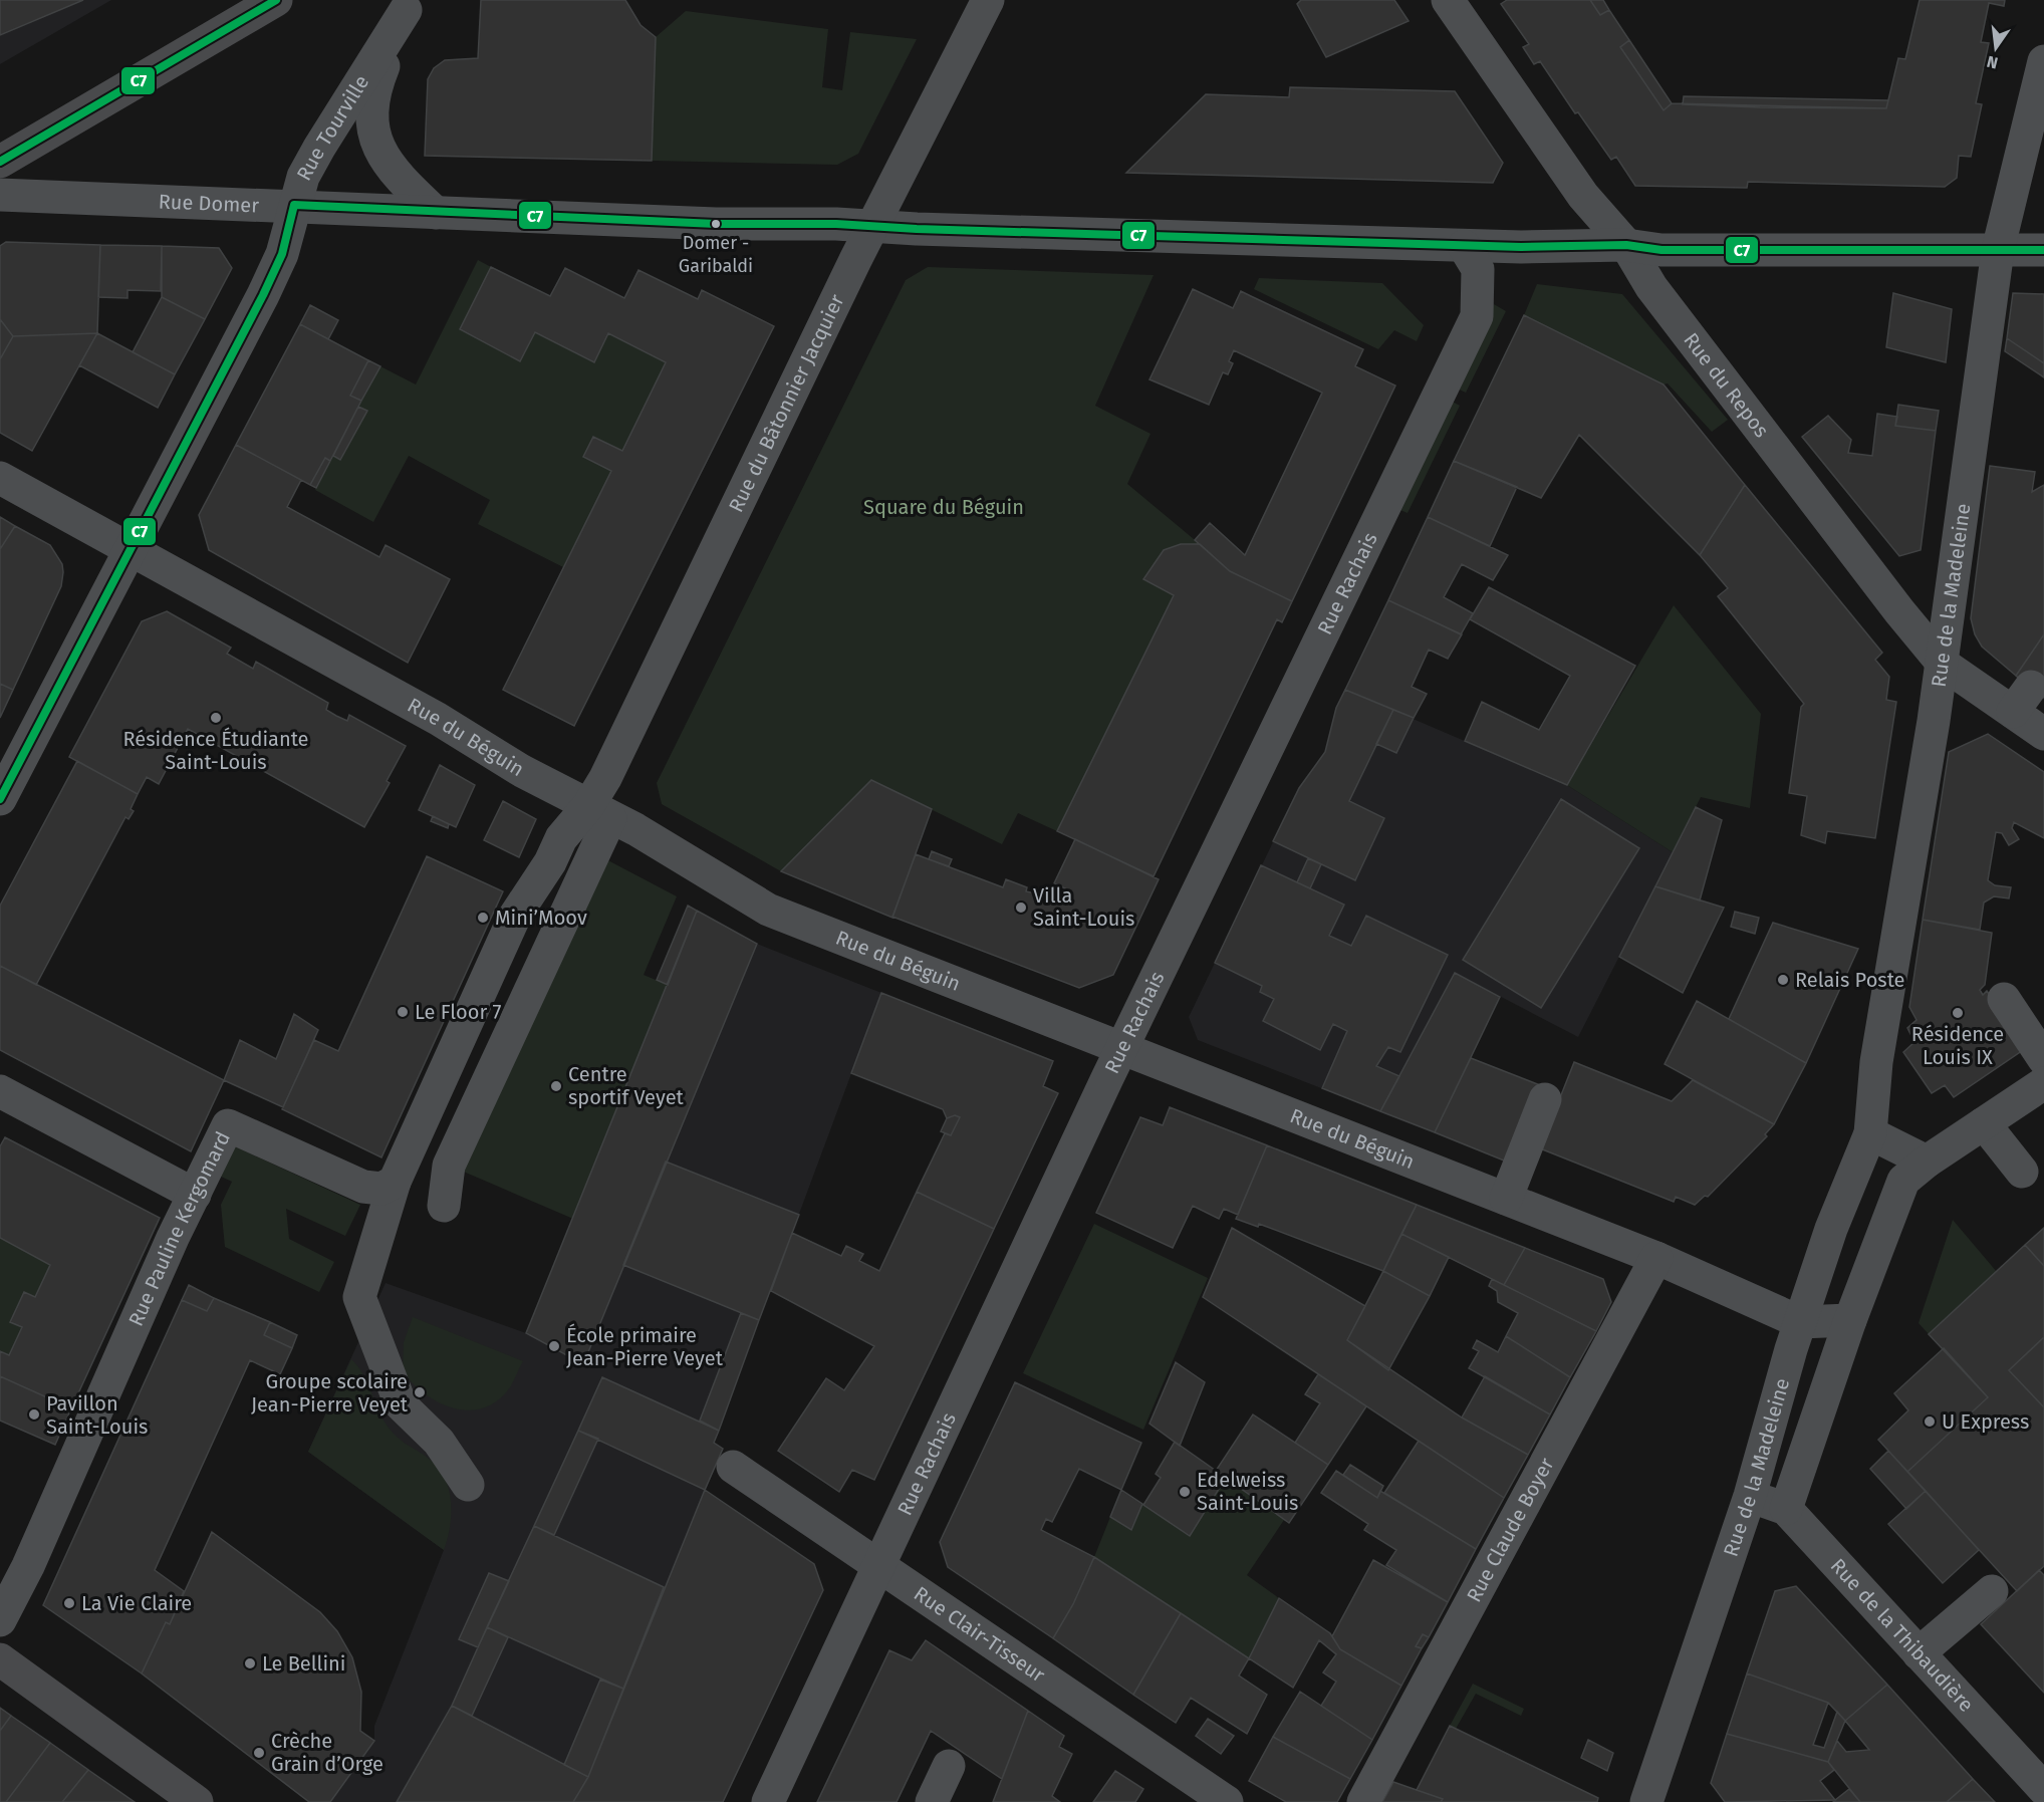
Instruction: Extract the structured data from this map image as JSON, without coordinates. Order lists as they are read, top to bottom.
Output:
{
  "streets": {
    "street": [
      "Rue Tourville",
      "Rue Domer",
      "Rue du Repos",
      "Rue du Bâtonnier Jacquier",
      "Rue Rachais",
      "Rue de la Madeleine",
      "Rue du Béguin",
      "Rue Pauline Kergomard",
      "Rue Claude Boyer",
      "Rue Clair-Tisseur",
      "Rue de la Thibaudière"
    ]
  },
  "crossings": [
    ["Rue Tourville", "Rue Domer"],
    ["Rue Tourville", "Rue du Béguin"],
    ["Rue Domer", "Rue du Repos"],
    ["Rue Domer", "Rue du Bâtonnier Jacquier"],
    ["Rue Domer", "Rue Rachais"],
    ["Rue Domer", "Rue de la Madeleine"],
    ["Rue du Repos", "Rue de la Madeleine"],
    ["Rue du Bâtonnier Jacquier", "Rue du Béguin"],
    ["Rue Rachais", "Rue du Béguin"],
    ["Rue Rachais", "Rue Clair-Tisseur"],
    ["Rue de la Madeleine", "Rue du Béguin"],
    ["Rue de la Madeleine", "Rue de la Thibaudière"],
    ["Rue du Béguin", "Rue Claude Boyer"]
  ],
  "parks": ["Square du Béguin"],
  "places": [
    "Domer - Garibaldi",
    "Résidence Étudiante Saint-Louis",
    "Villa Saint-Louis",
    "Mini’Moov",
    "Relais Poste",
    "Le Floor 7",
    "Résidence Louis IX",
    "Centre sportif Veyet",
    "École primaire Jean-Pierre Veyet",
    "Groupe scolaire Jean-Pierre Veyet",
    "Pavillon Saint-Louis",
    "U Express",
    "Edelweiss Saint-Louis",
    "La Vie Claire",
    "Le Bellini",
    "Crèche Grain d’Orge"
  ],
  "lines": ["transit line C7"],
  "north": "bottom"
}
